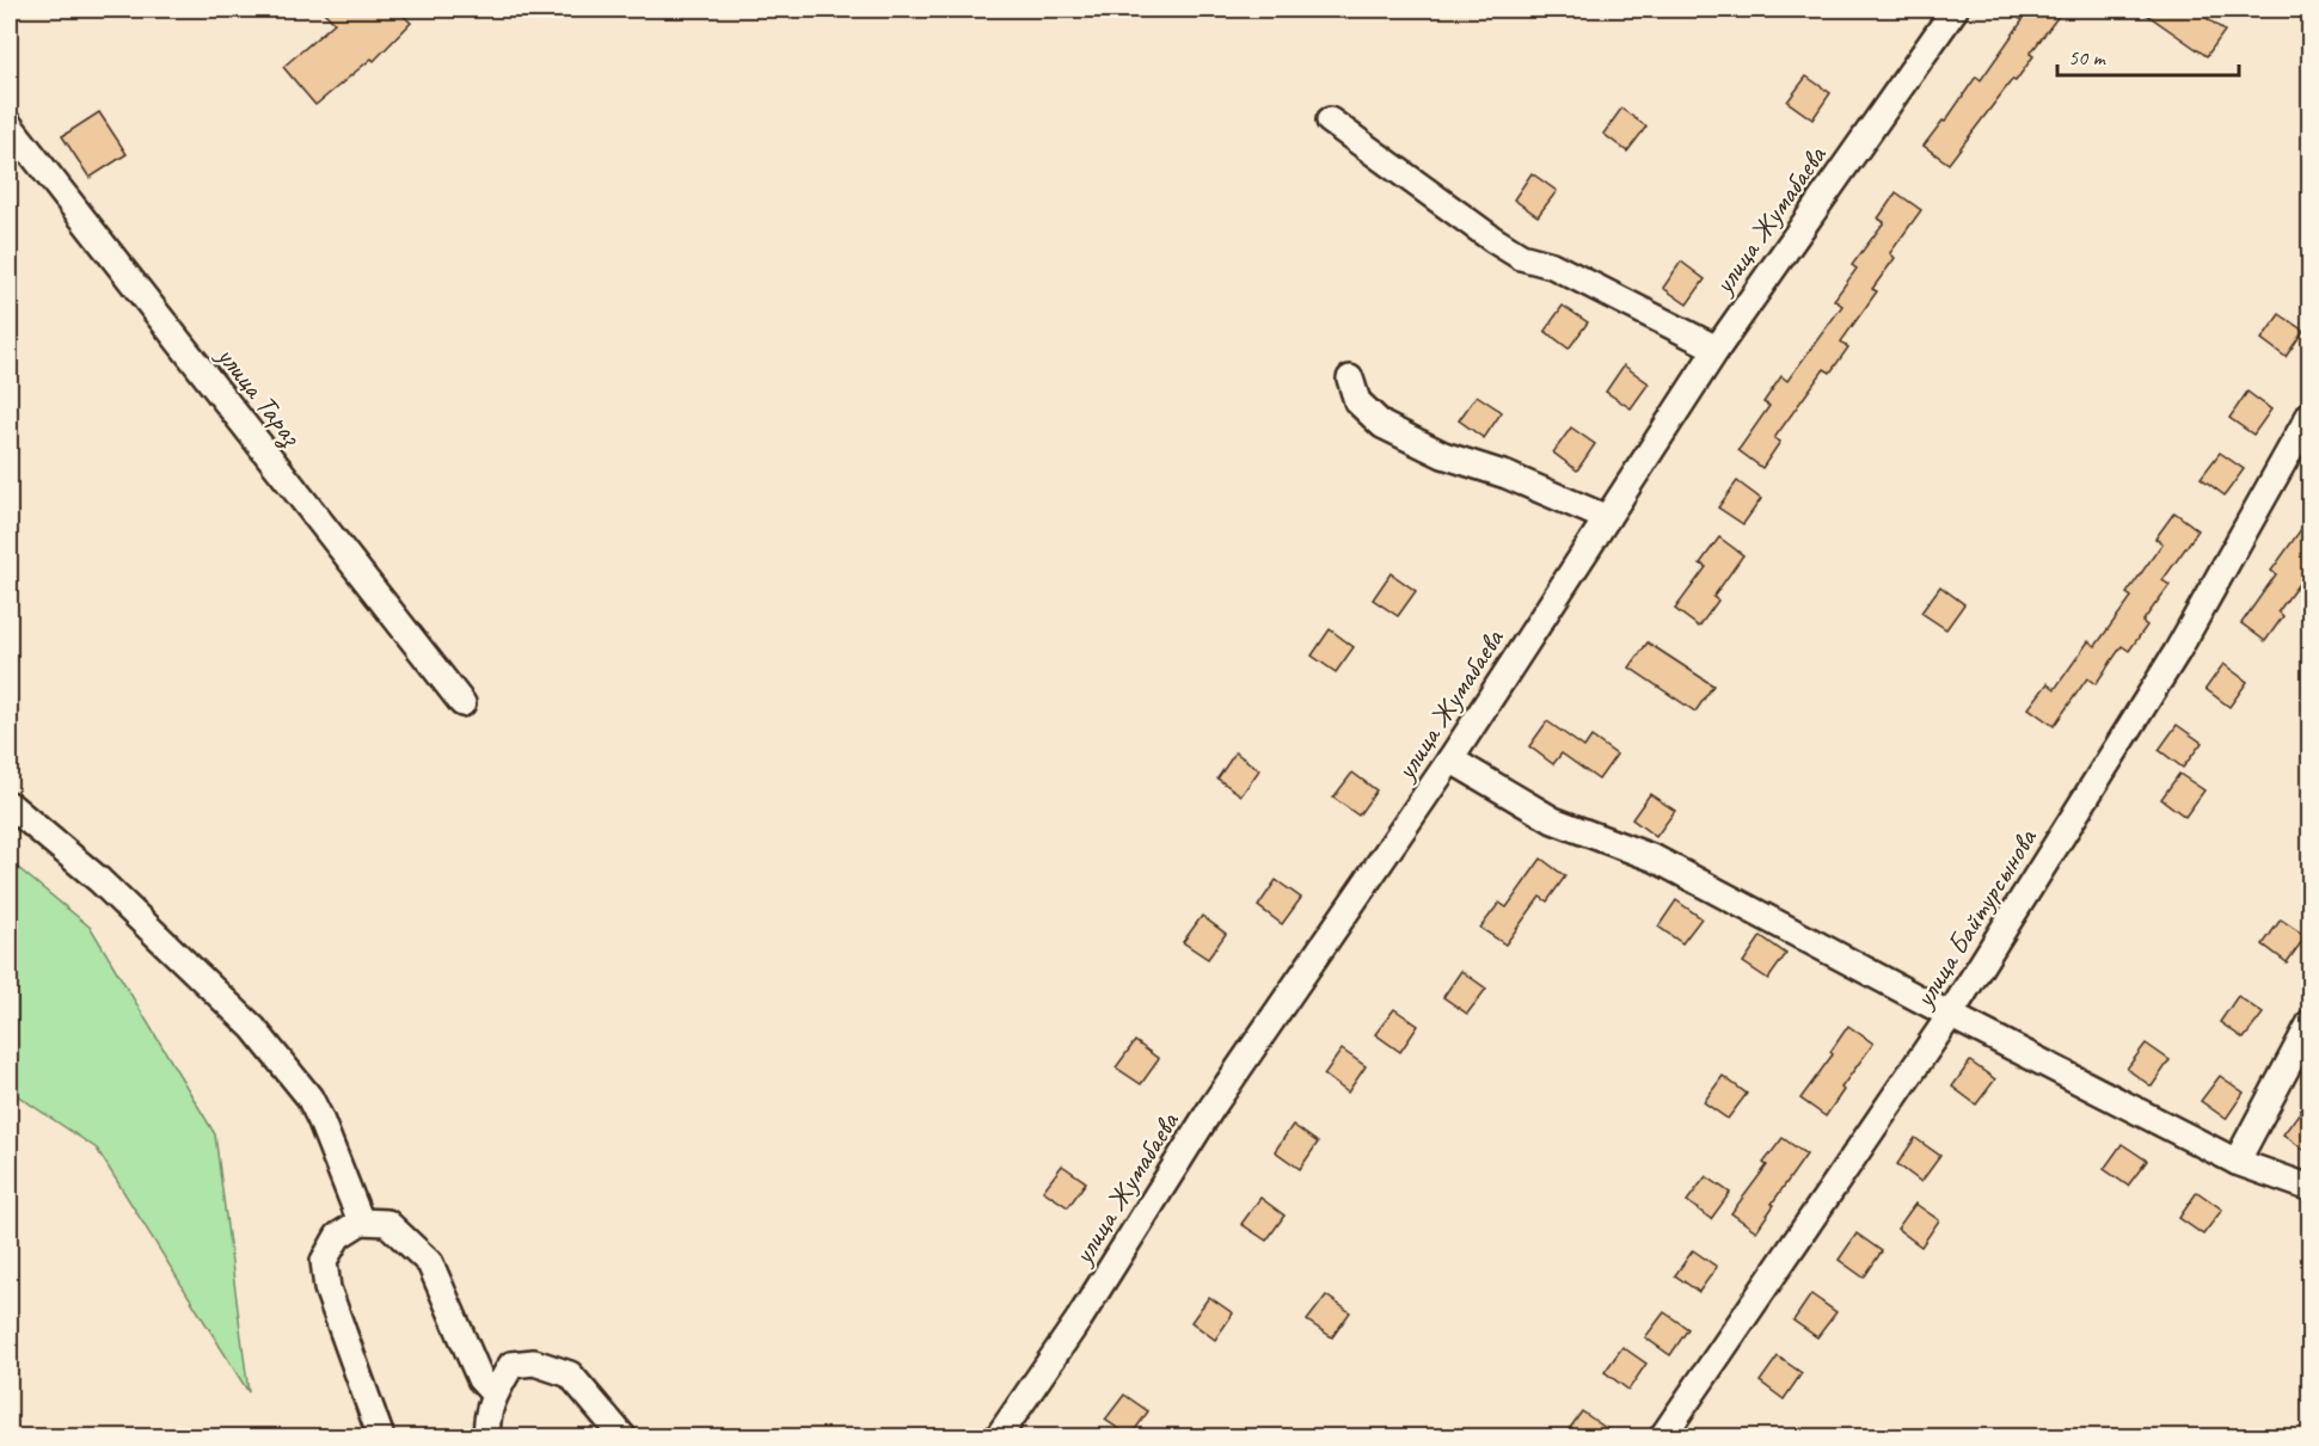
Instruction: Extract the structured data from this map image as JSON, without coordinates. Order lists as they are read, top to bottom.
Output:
{
  "streets": {
    "street": ["улица Жумабаева", "улица Тараз", "улица Байтурсынова"]
  },
  "scale_bar": "50 m"
}
